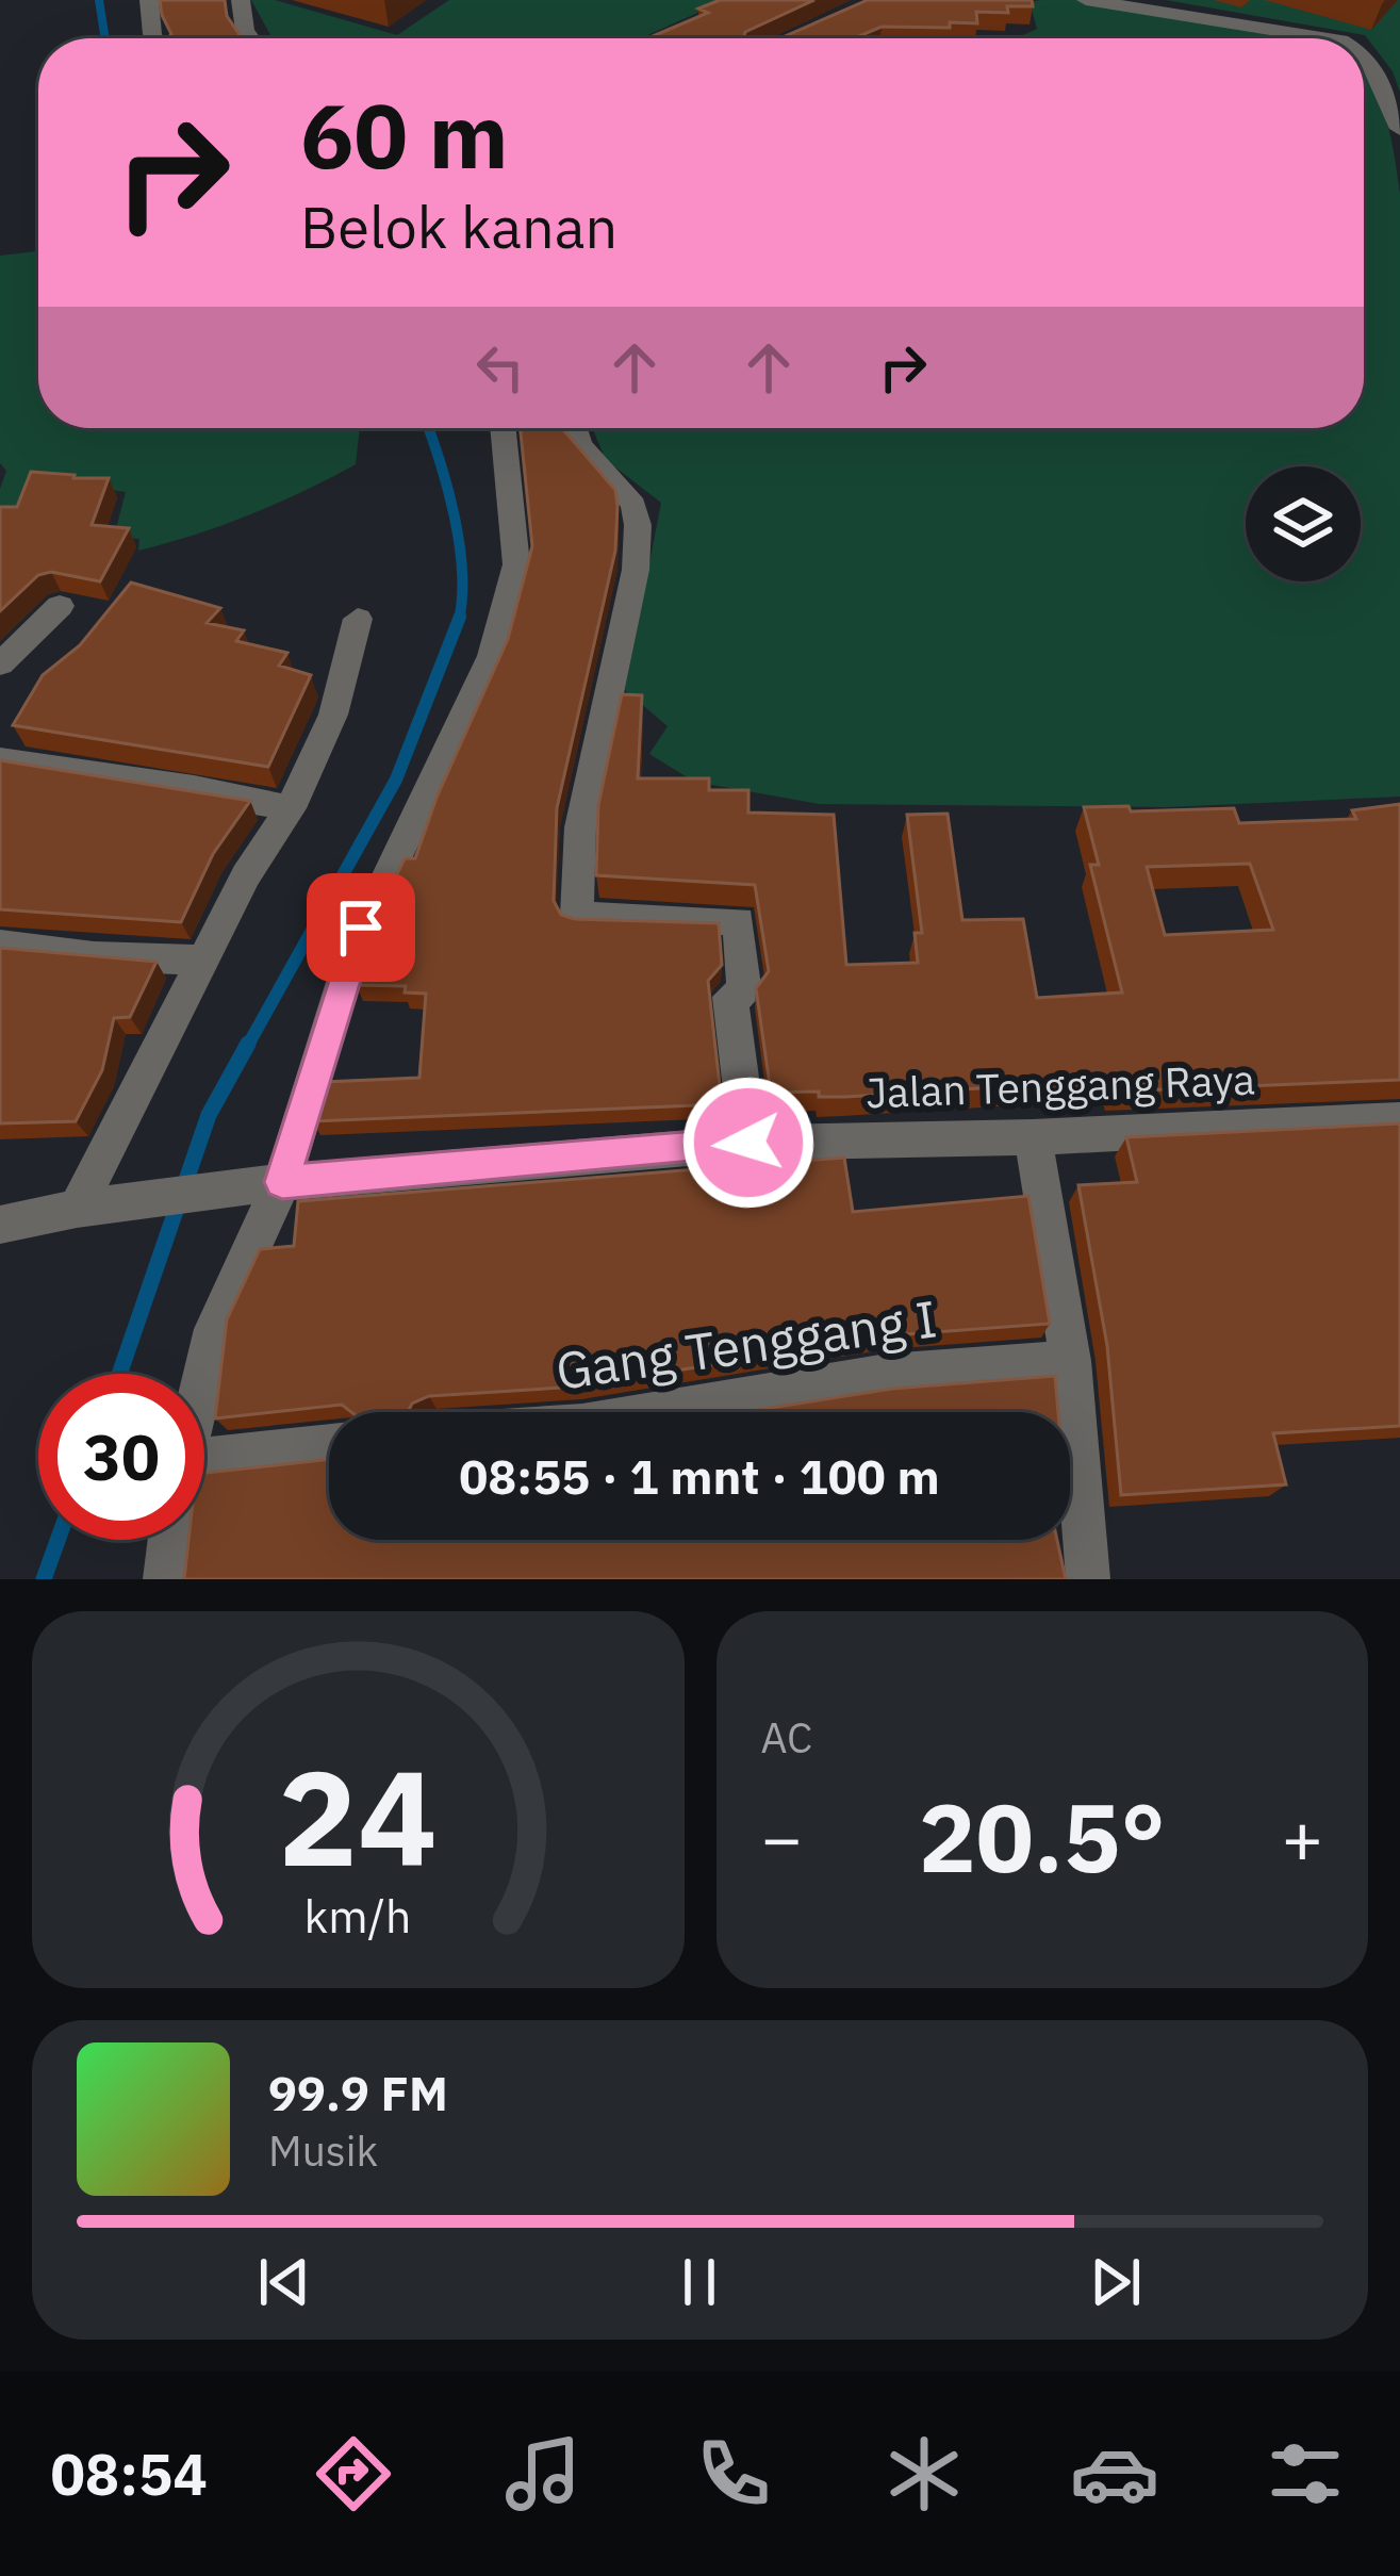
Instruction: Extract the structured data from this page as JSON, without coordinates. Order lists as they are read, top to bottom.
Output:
{
  "streets": {
    "street": ["Jalan Tenggang Raya", "Gang Tenggang I"]
  },
  "page": {
    "turn": ["60 m", "Belok kanan"],
    "limit": "30",
    "trip": "08:55 · 1 mnt · 100 m",
    "tile": "AC",
    "heat": ["−", "20.5°", "+"],
    "song": ["99.9 FM", "Musik"],
    "tabs": "08:54",
    "gauge": ["24", "km/h"]
  }
}
